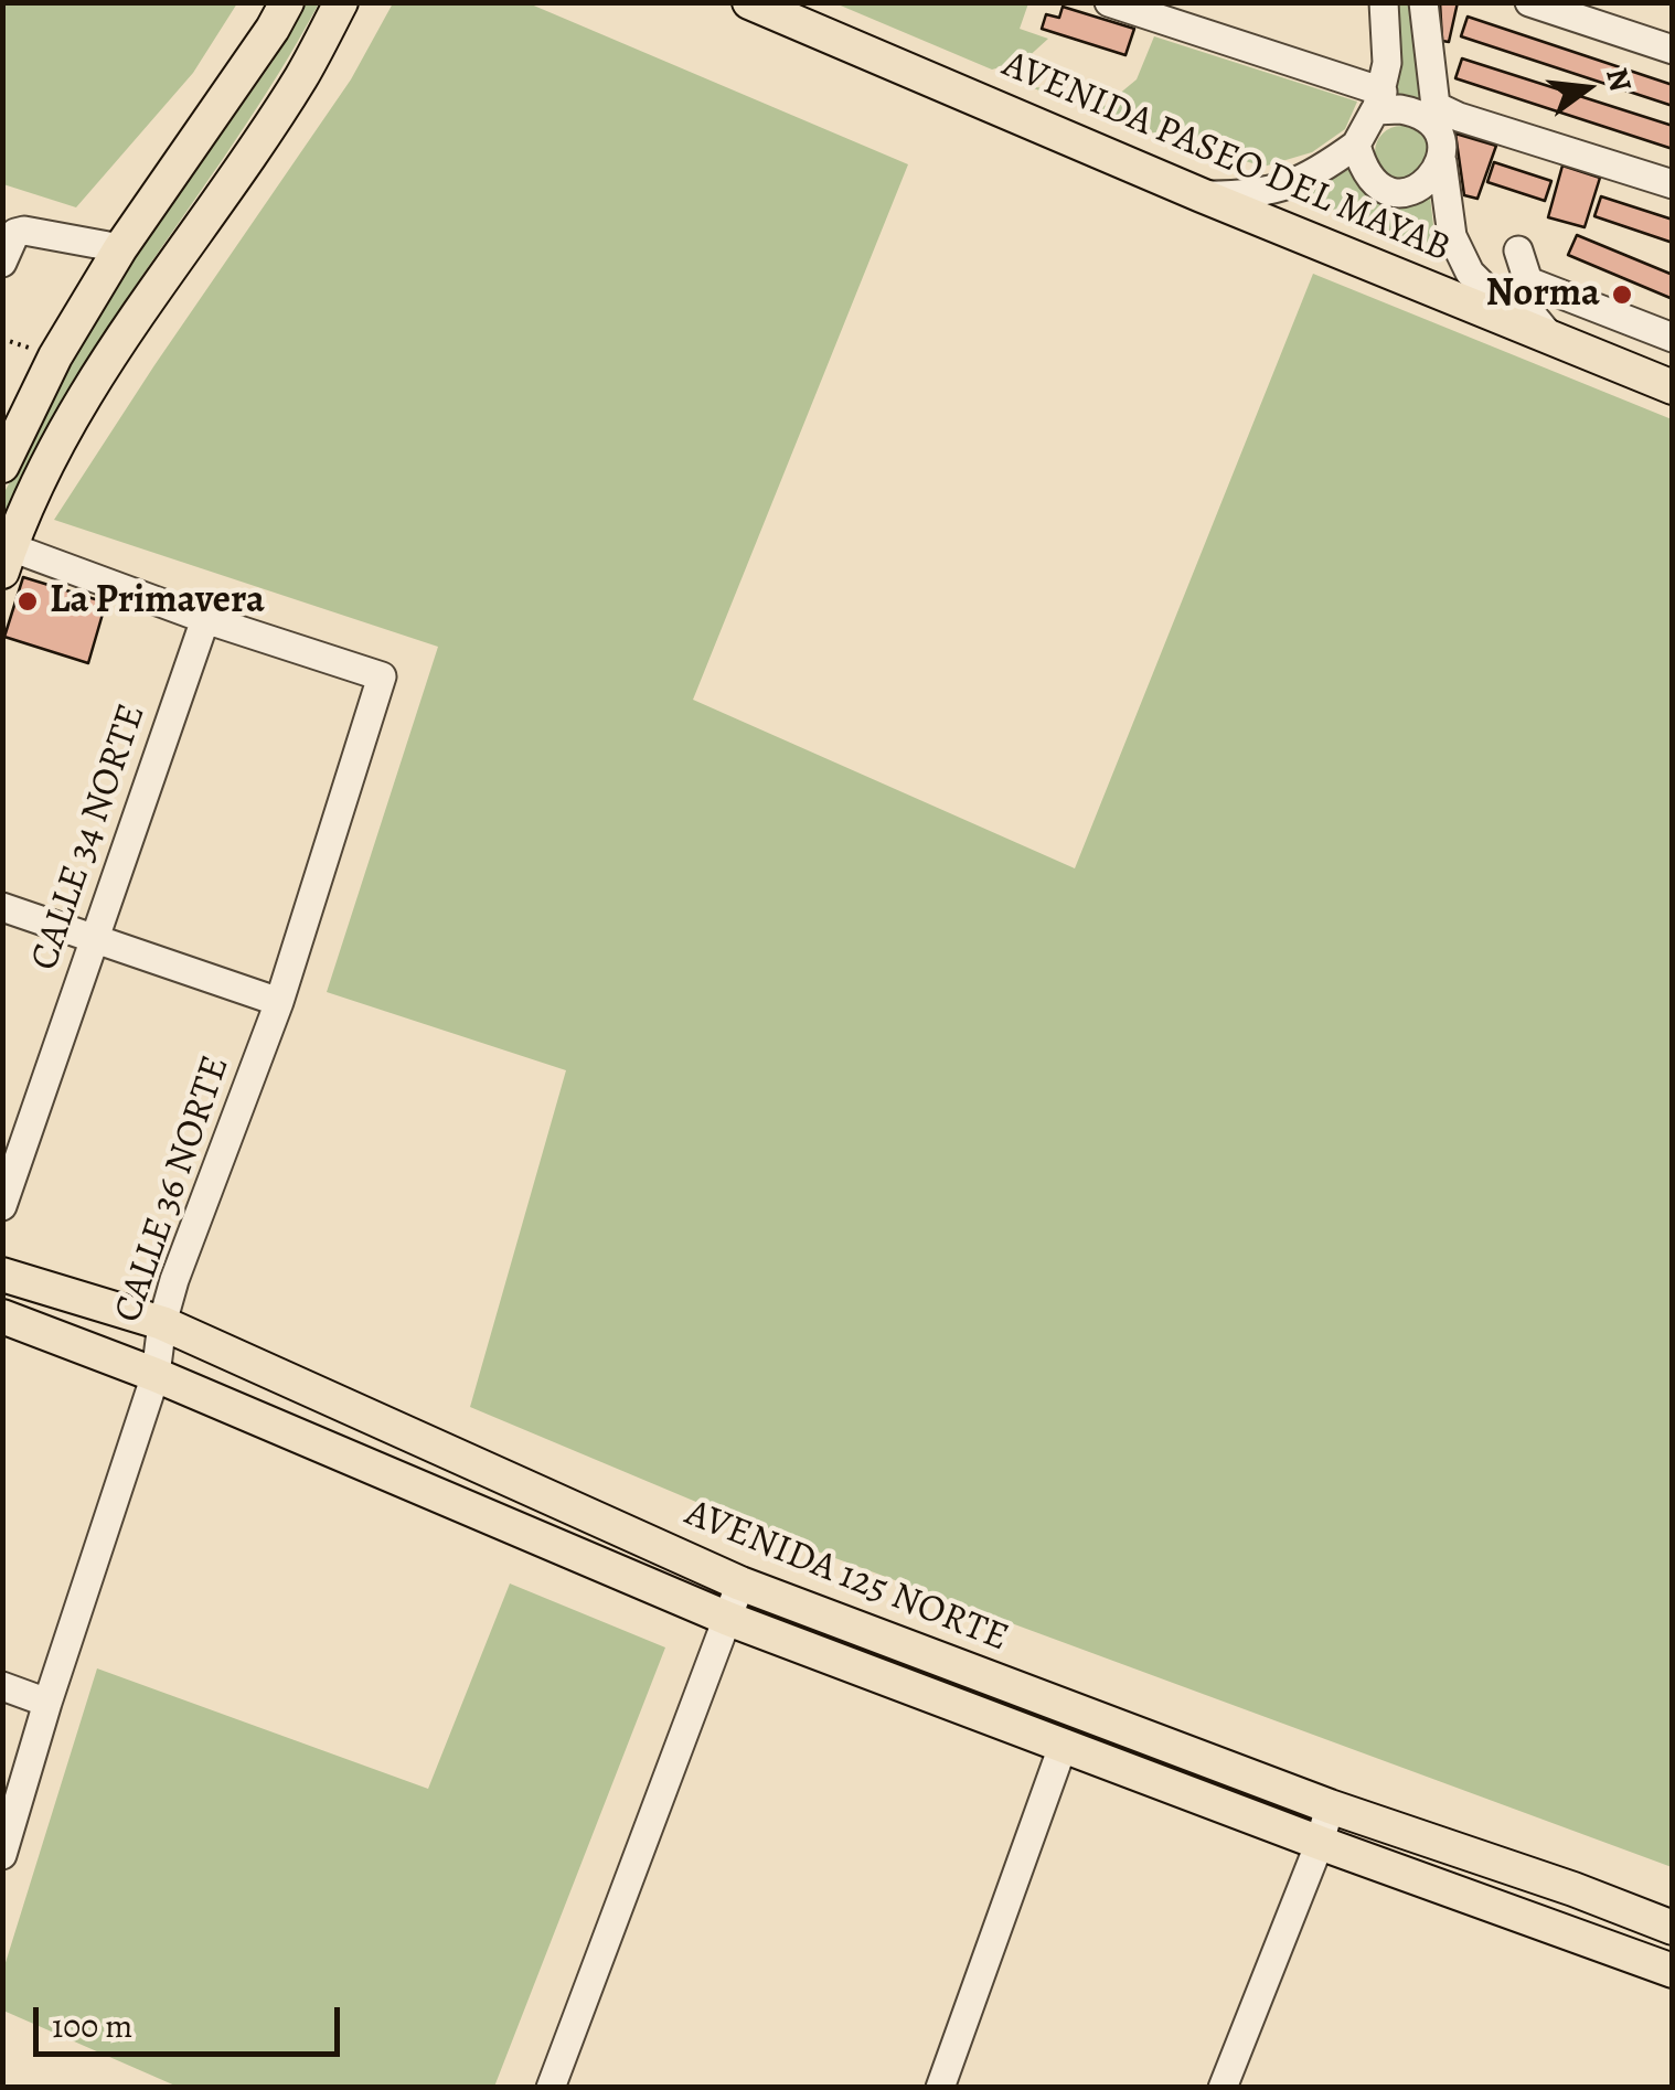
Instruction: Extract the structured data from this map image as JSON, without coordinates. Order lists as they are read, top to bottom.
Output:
{
  "streets": {
    "main road": ["AVENIDA PASEO DEL MAYAB", "AVENIDA 125 NORTE"],
    "street": ["CALLE 34 NORTE", "CALLE 36 NORTE"]
  },
  "crossings": [
    ["CALLE 34 NORTE", "CALLE 36 NORTE"],
    ["CALLE 36 NORTE", "AVENIDA 125 NORTE"]
  ],
  "places": ["Norma", "La Primavera"],
  "scale_bar": "100 m",
  "north": "right"
}
